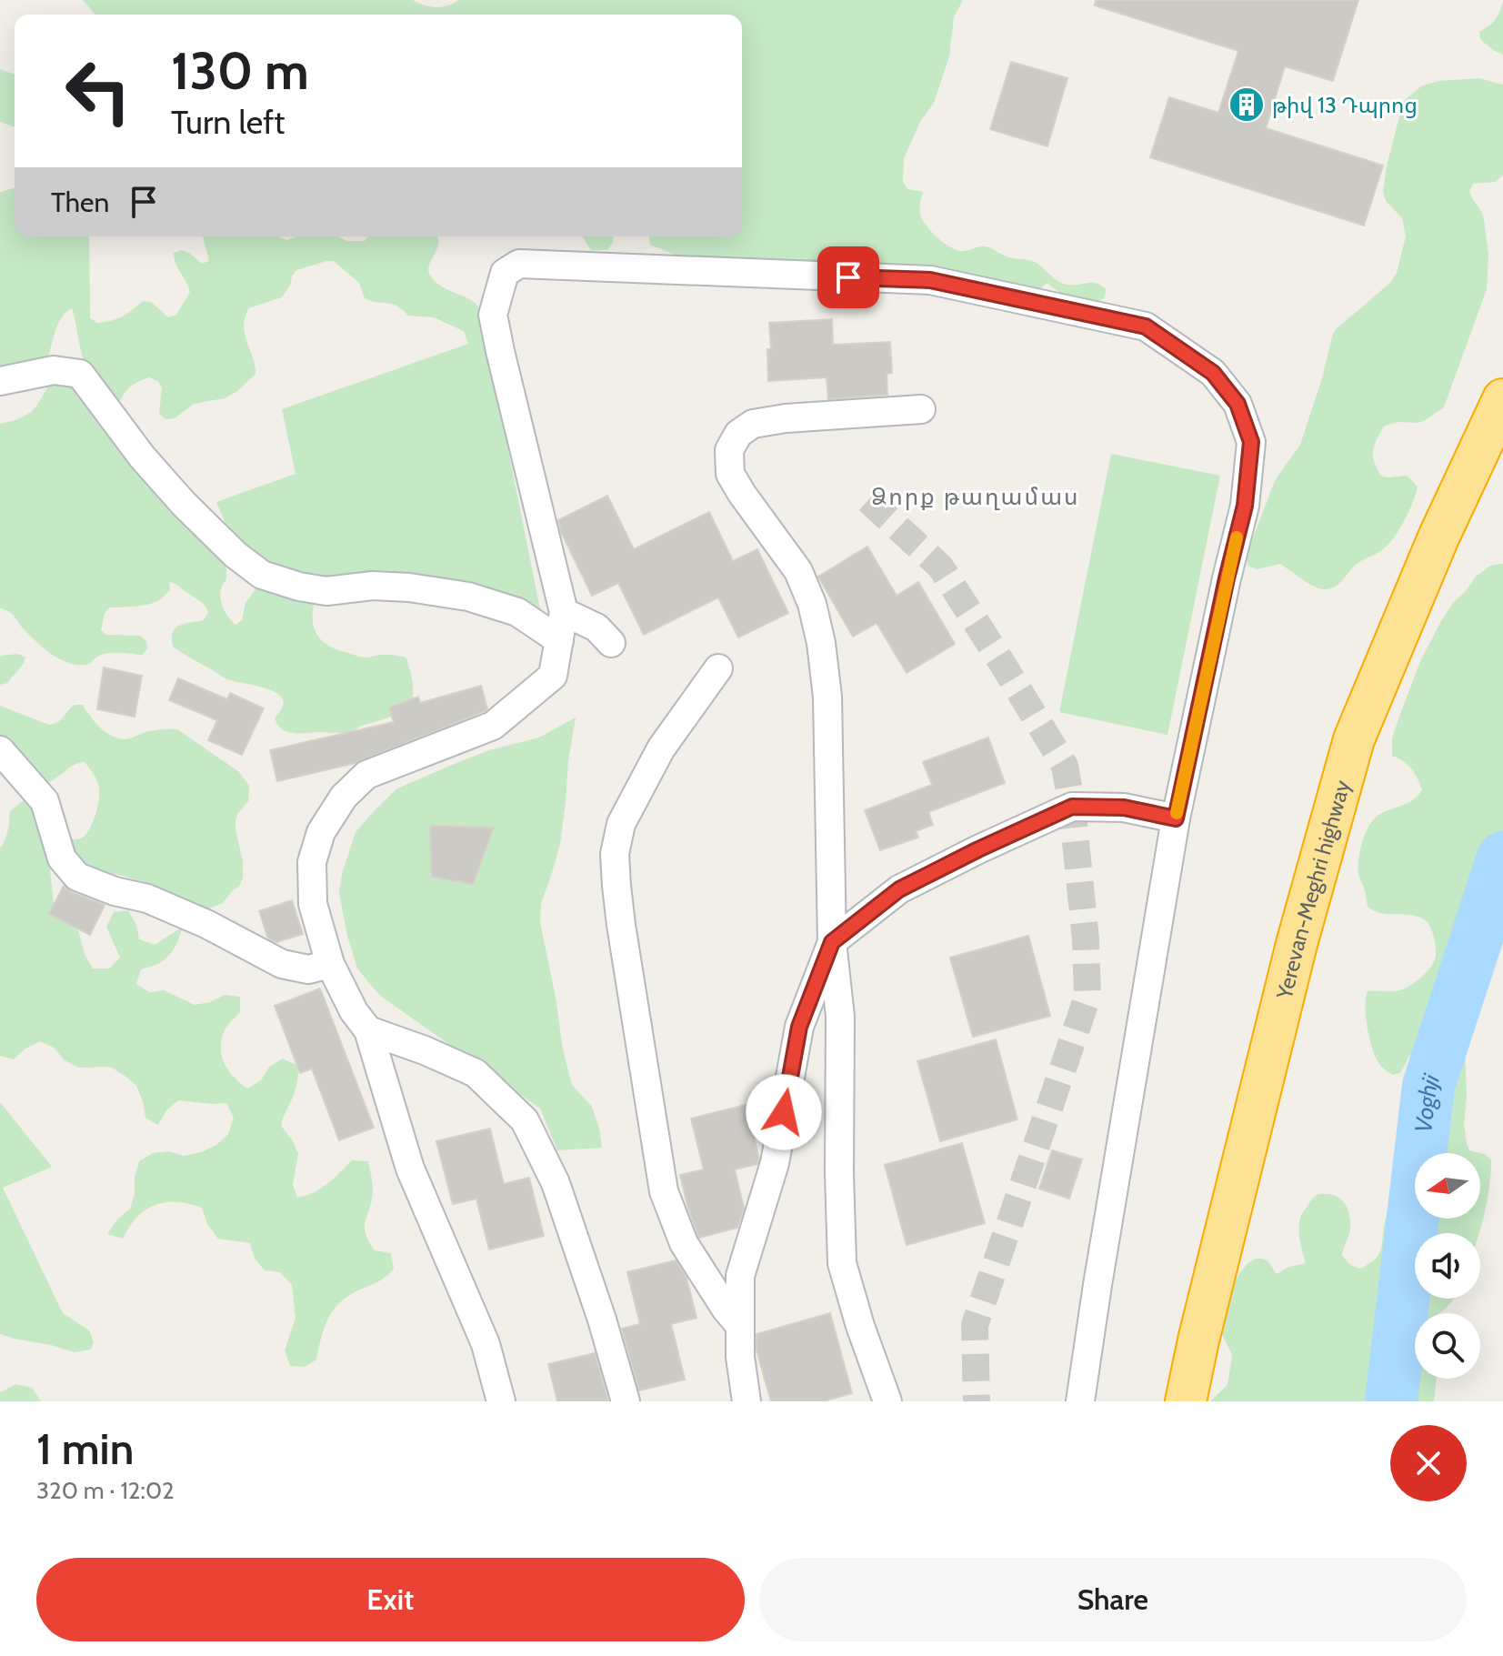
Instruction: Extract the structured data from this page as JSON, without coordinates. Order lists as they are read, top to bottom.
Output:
{
  "streets": {
    "highway": ["Yerevan-Meghri highway"]
  },
  "districts": ["Ձորք թաղամաս"],
  "water": ["Voghji"],
  "places": {
    "building": ["թիվ 13 Դպրոց"]
  },
  "north": "left",
  "page": {
    "turn": ["130 m", "Turn left"],
    "then": "Then",
    "heading": ["1 min", "320 m · 12:02"],
    "buttons": ["Exit", "Share"]
  }
}
